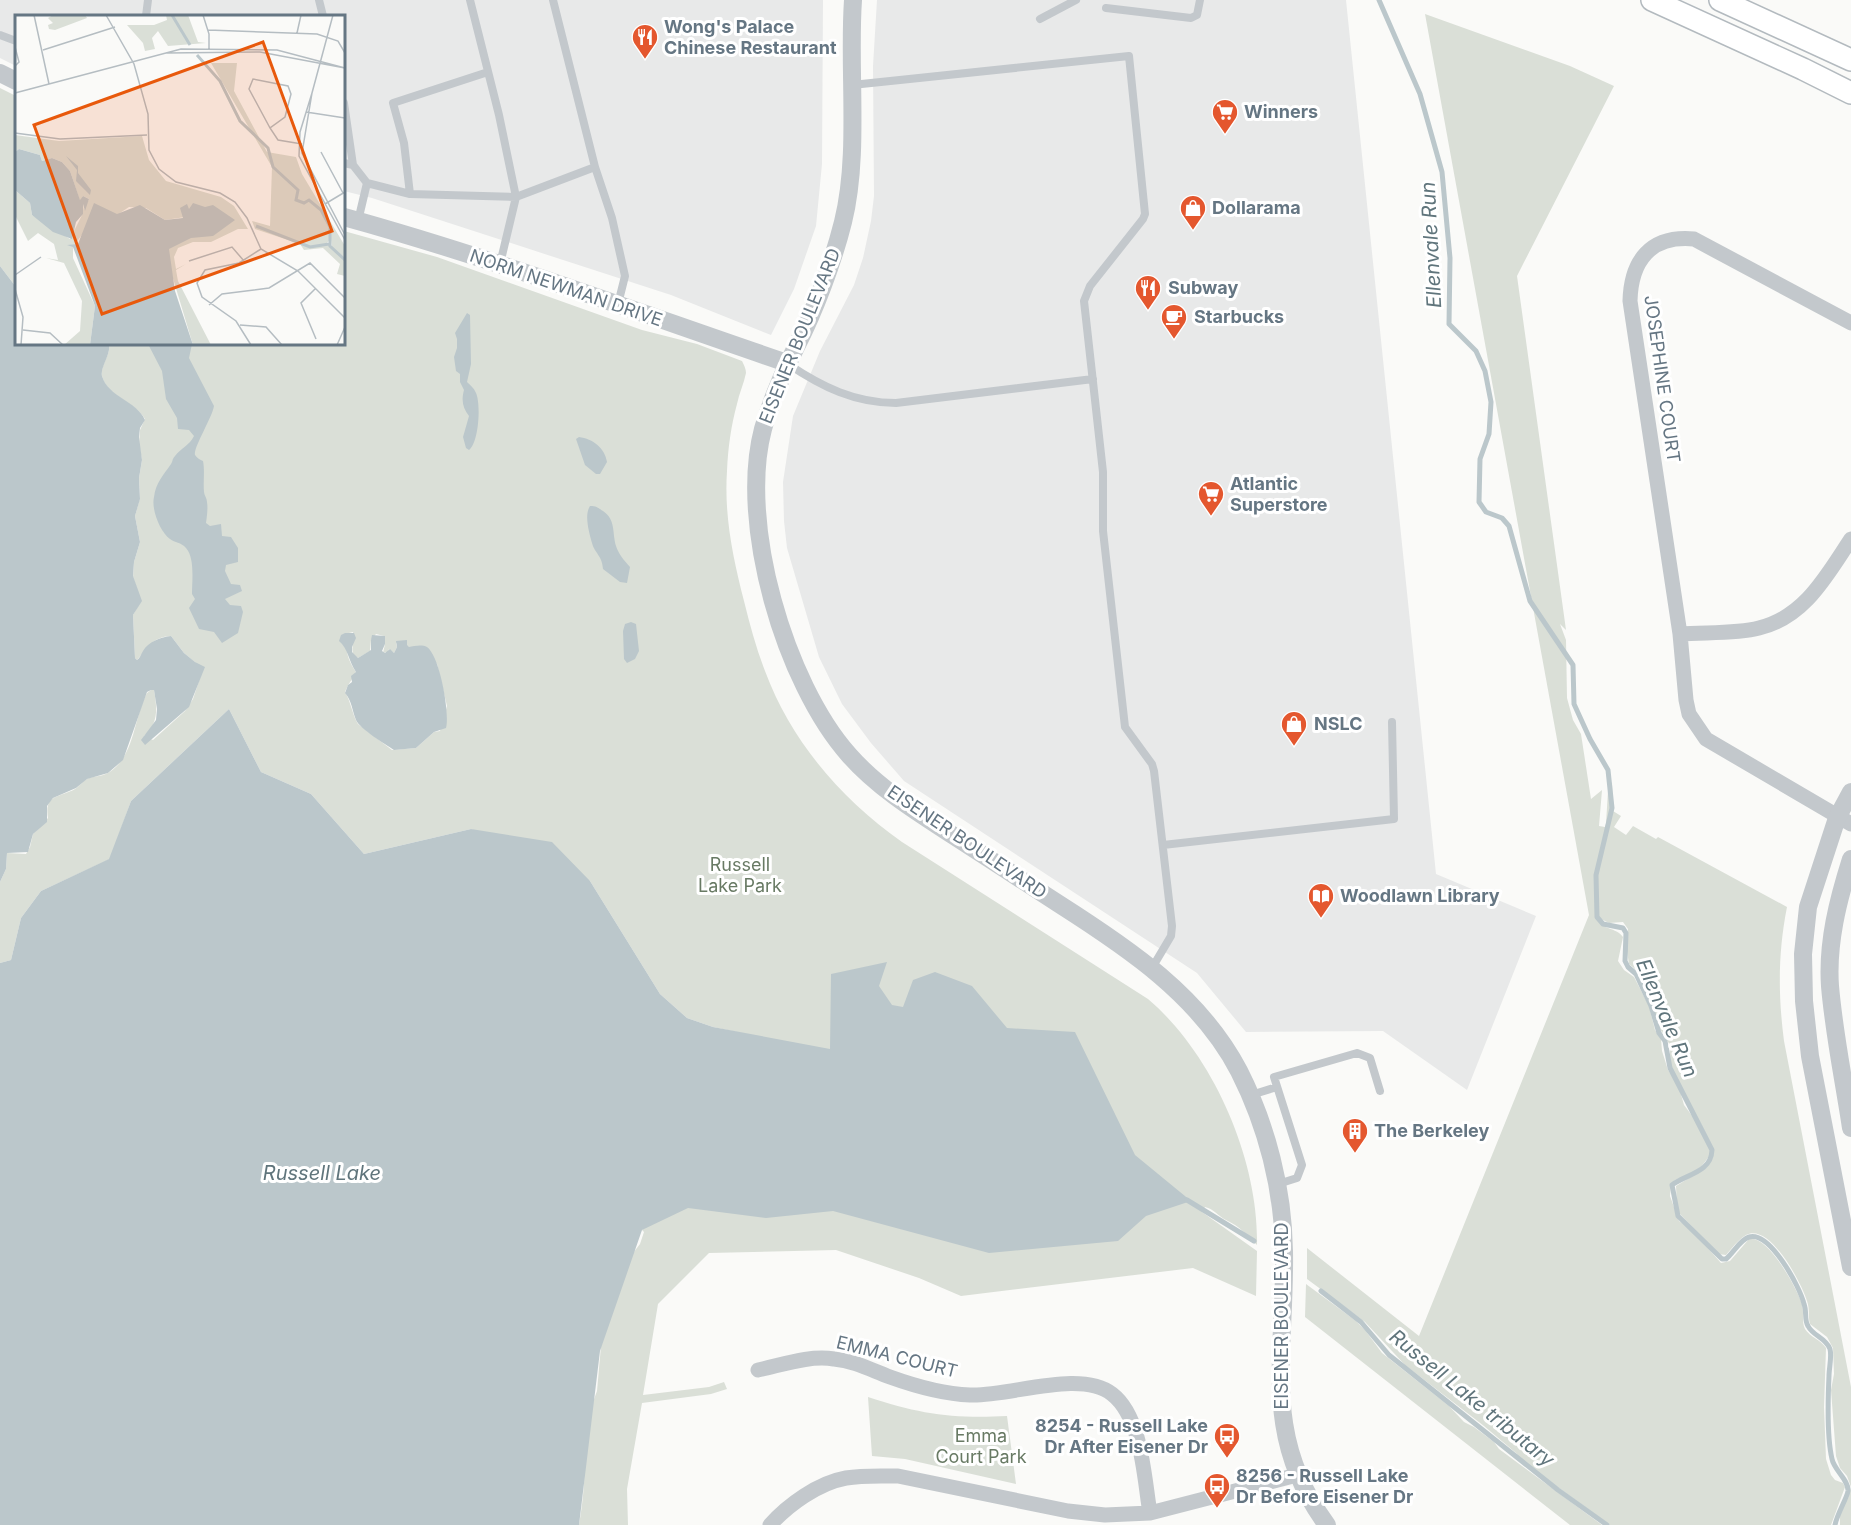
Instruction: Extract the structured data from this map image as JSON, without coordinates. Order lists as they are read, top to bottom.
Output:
{
  "streets": {
    "street": [
      "NORM NEWMAN DRIVE",
      "EISENER BOULEVARD",
      "JOSEPHINE COURT",
      "EMMA COURT"
    ]
  },
  "crossings": [
    ["NORM NEWMAN DRIVE", "EISENER BOULEVARD"]
  ],
  "water": ["Ellenvale Run", "Russell Lake", "Russell Lake tributary"],
  "parks": ["Russell Lake Park", "Emma Court Park"],
  "places": {
    "restaurant": ["Wong's Palace Chinese Restaurant", "Subway"],
    "supermarket": ["Winners", "Atlantic Superstore"],
    "shop": ["Dollarama", "NSLC"],
    "cafe": ["Starbucks"],
    "library": ["Woodlawn Library"],
    "building": ["The Berkeley"],
    "bus stop": ["8254 - Russell Lake Dr After Eisener Dr", "8256 - Russell Lake Dr Before Eisener Dr"]
  }
}
